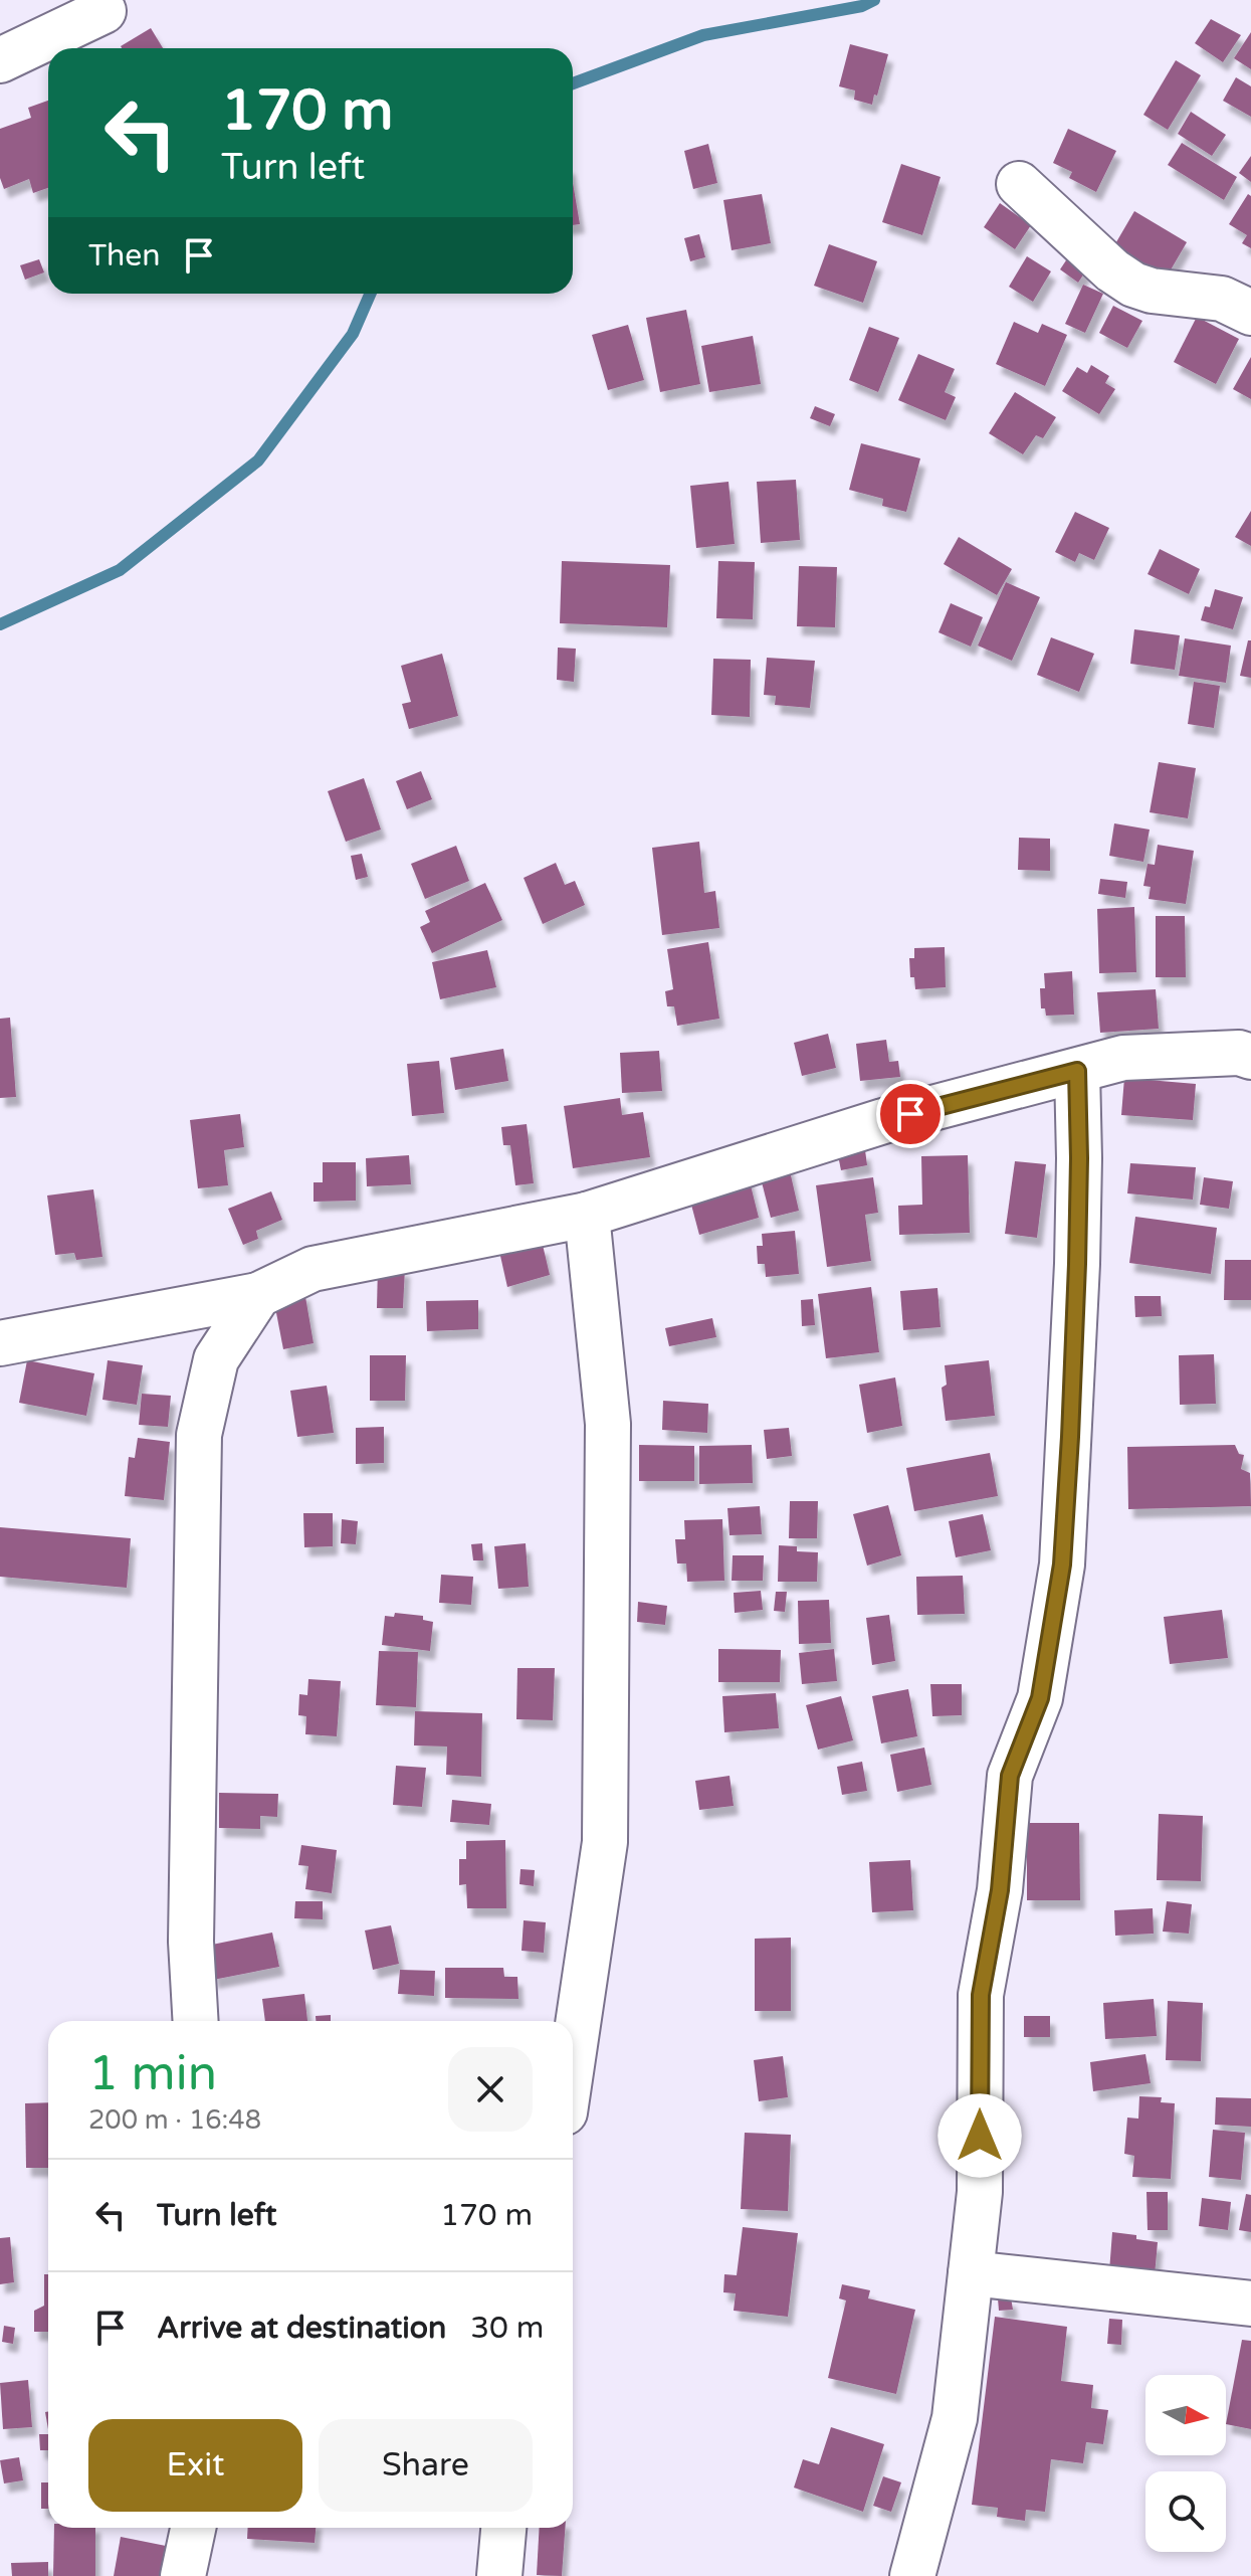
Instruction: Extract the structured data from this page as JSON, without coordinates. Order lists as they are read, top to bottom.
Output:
{
  "north": "right",
  "page": {
    "turn": ["170 m", "Turn left"],
    "then": "Then",
    "heading": ["1 min", "200 m · 16:48"],
    "list": [
      {
        "name": "Turn left",
        "value": "170 m"
      },
      {
        "name": "Arrive at destination",
        "value": "30 m"
      }
    ],
    "buttons": ["Exit", "Share"]
  }
}
